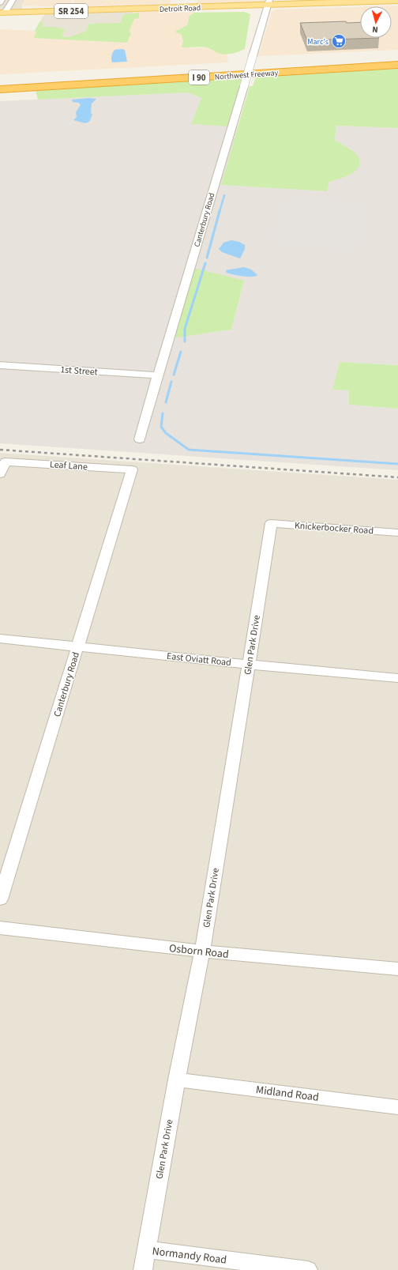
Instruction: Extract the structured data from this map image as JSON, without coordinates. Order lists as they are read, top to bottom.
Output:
{
  "streets": {
    "highway": ["Northwest Freeway", "I 90"],
    "main road": ["Detroit Road", "SR 254"],
    "street": [
      "Canterbury Road",
      "1st Street",
      "Leaf Lane",
      "Knickerbocker Road",
      "Glen Park Drive",
      "East Oviatt Road",
      "Osborn Road",
      "Midland Road",
      "Normandy Road"
    ]
  },
  "crossings": [
    ["Detroit Road", "Canterbury Road"],
    ["Canterbury Road", "1st Street"],
    ["Canterbury Road", "Leaf Lane"],
    ["Canterbury Road", "East Oviatt Road"],
    ["Knickerbocker Road", "Glen Park Drive"],
    ["Glen Park Drive", "East Oviatt Road"],
    ["Glen Park Drive", "Osborn Road"],
    ["Glen Park Drive", "Midland Road"],
    ["Glen Park Drive", "Normandy Road"]
  ],
  "places": {
    "supermarket": ["Marc's"]
  },
  "north": "bottom"
}
